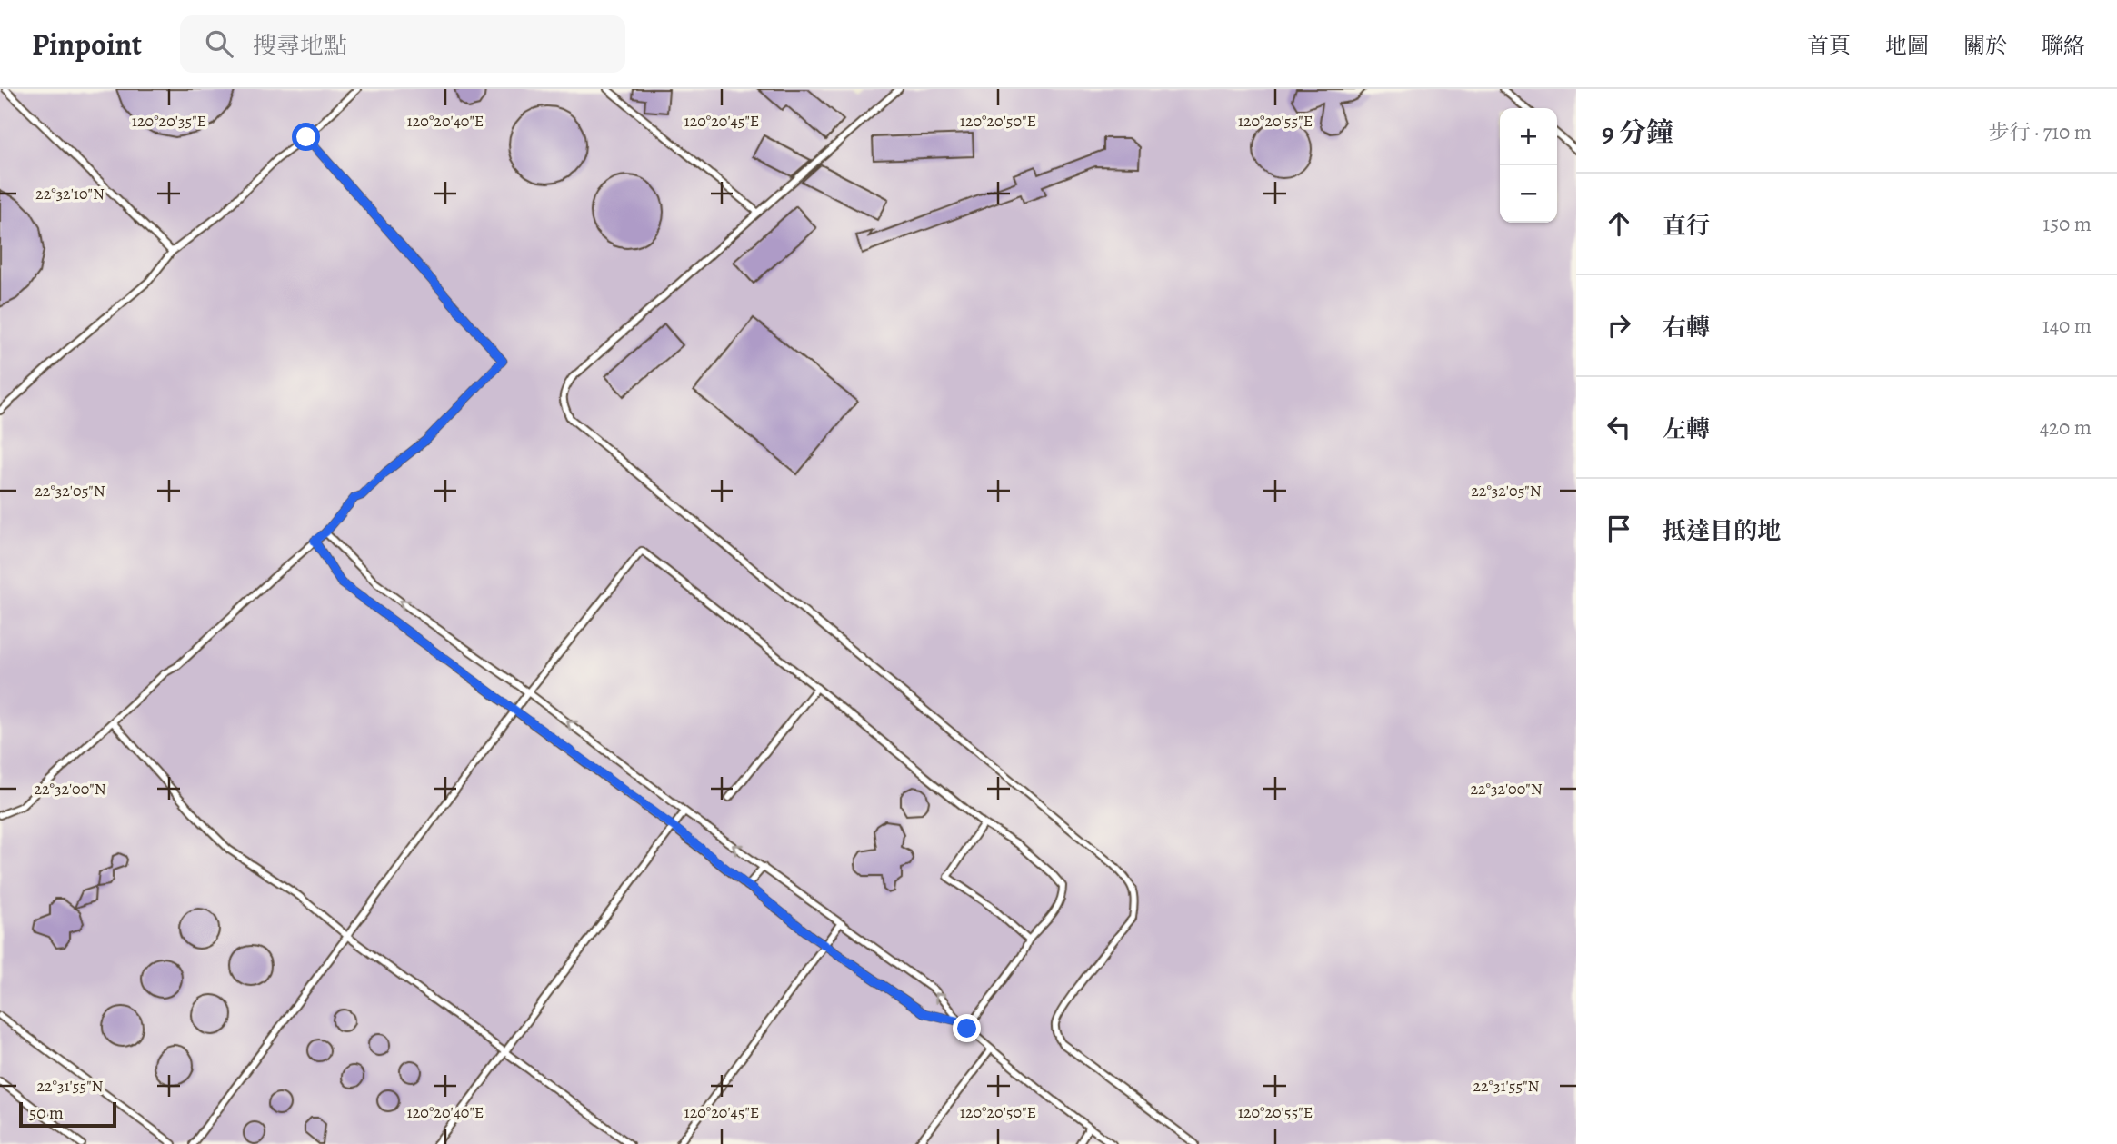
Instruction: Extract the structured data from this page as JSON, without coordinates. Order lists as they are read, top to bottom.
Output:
{
  "scale_bar": "50 m",
  "page": {
    "header": "Pinpoint",
    "search": "搜尋地點",
    "nav": [
      "首頁",
      "地圖",
      "關於",
      "聯絡"
    ],
    "heading": ["9 分鐘", "步行 · 710 m"],
    "map_buttons": ["+", "−"],
    "list": [
      ["直行", "150 m"],
      ["右轉", "140 m"],
      ["左轉", "420 m"],
      "抵達目的地"
    ],
    "scale": "50 m"
  },
  "coordinates": [
    "120°20'35\"E",
    "120°20'40\"E",
    "120°20'45\"E",
    "120°20'50\"E",
    "120°20'55\"E",
    "22°32'10\"N",
    "22°32'05\"N",
    "22°32'00\"N",
    "22°31'55\"N"
  ]
}
